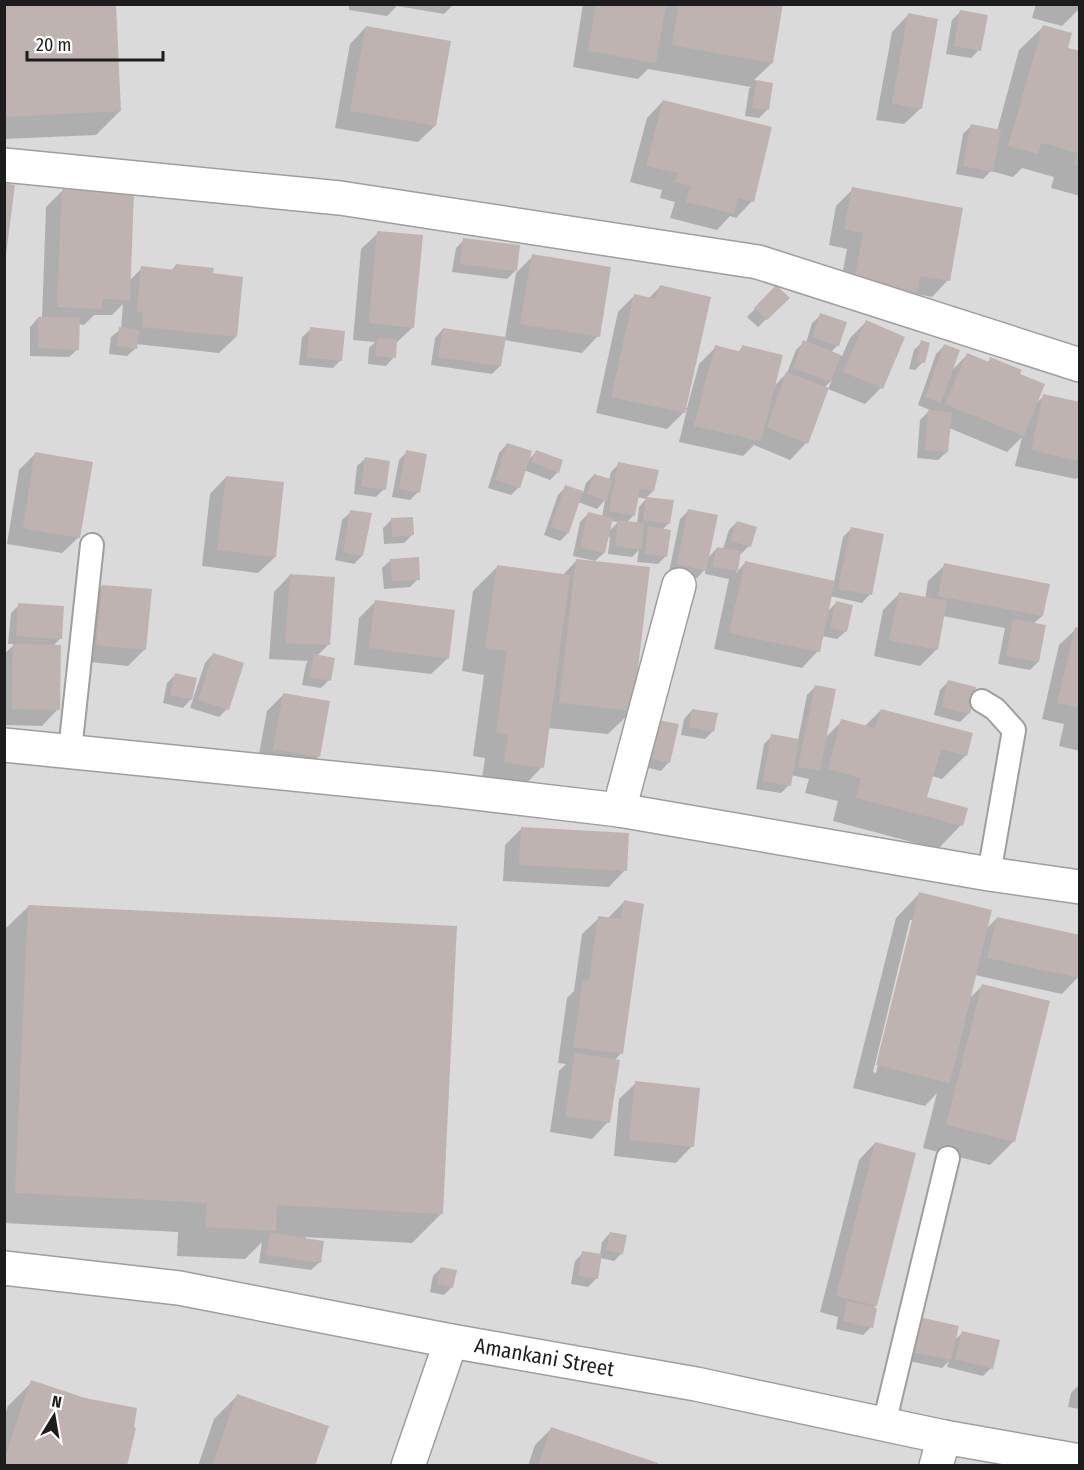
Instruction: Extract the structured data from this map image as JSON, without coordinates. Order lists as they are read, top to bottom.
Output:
{
  "streets": {
    "street": ["Amankani Street"]
  },
  "scale_bar": "20 m",
  "north": "top"
}
